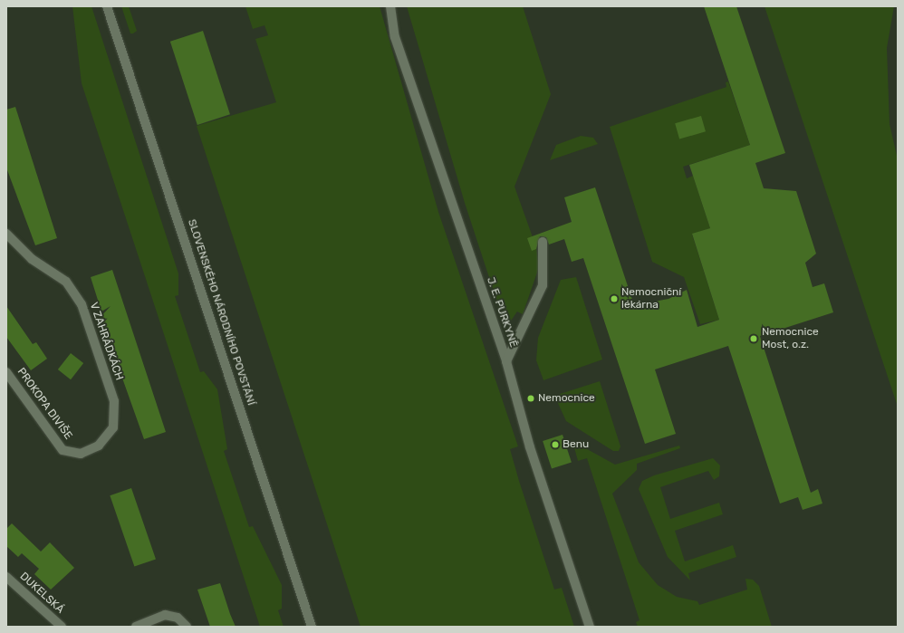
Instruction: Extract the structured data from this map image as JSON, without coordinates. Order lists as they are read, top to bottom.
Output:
{
  "streets": {
    "street": [
      "SLOVENSKÉHO NÁRODNÍHO POVSTÁNÍ",
      "J. E. PURKYNĚ",
      "V ZAHRÁDKÁCH",
      "PROKOPA DIVIŠE",
      "DUKELSKÁ"
    ]
  },
  "crossings": [
    ["V ZAHRÁDKÁCH", "PROKOPA DIVIŠE"]
  ],
  "places": [
    "Nemocniční lékárna",
    "Nemocnice Most, o.z.",
    "Nemocnice",
    "Benu"
  ]
}
